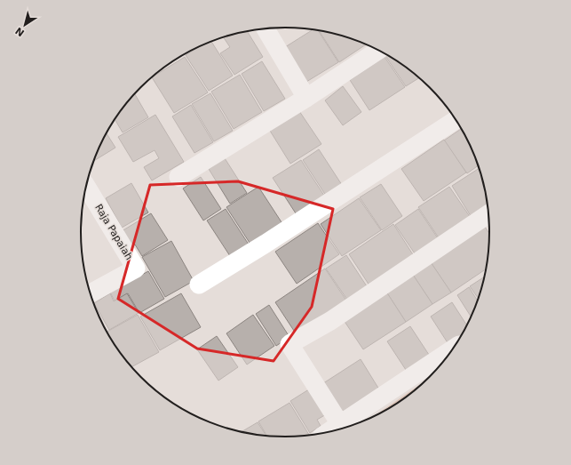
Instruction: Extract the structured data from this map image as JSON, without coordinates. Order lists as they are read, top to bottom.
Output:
{
  "streets": {
    "street": ["Raja Papaiah"]
  },
  "north": "bottom left"
}
